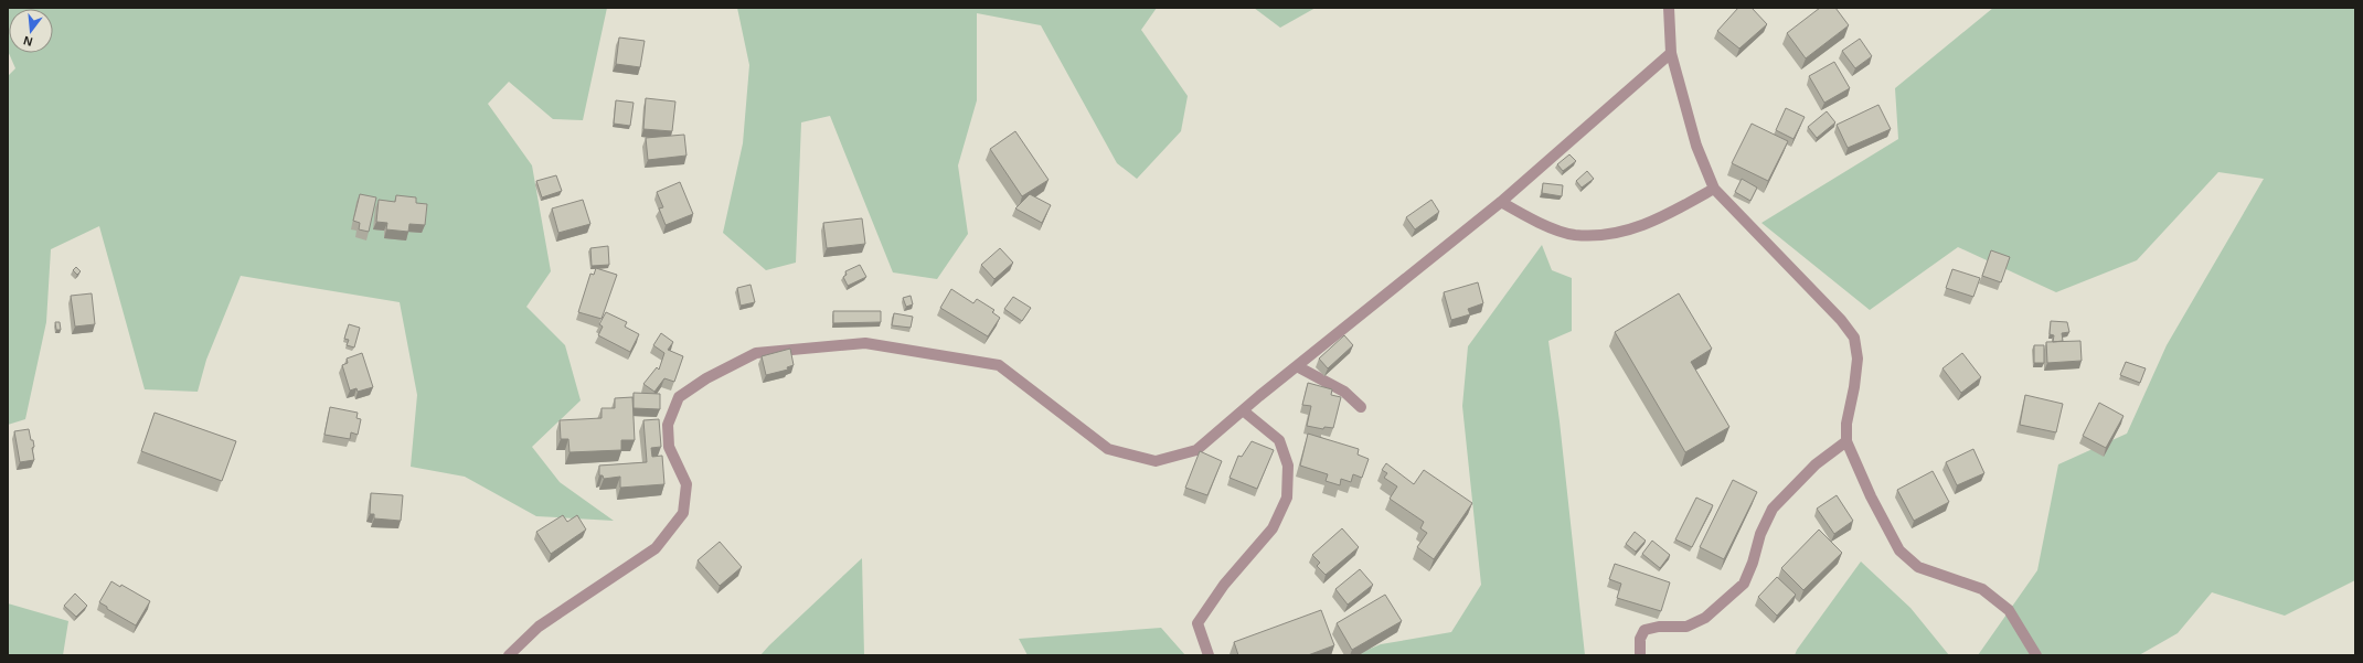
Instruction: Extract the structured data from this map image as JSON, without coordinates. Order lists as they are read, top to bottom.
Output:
{
  "north": "bottom"
}
